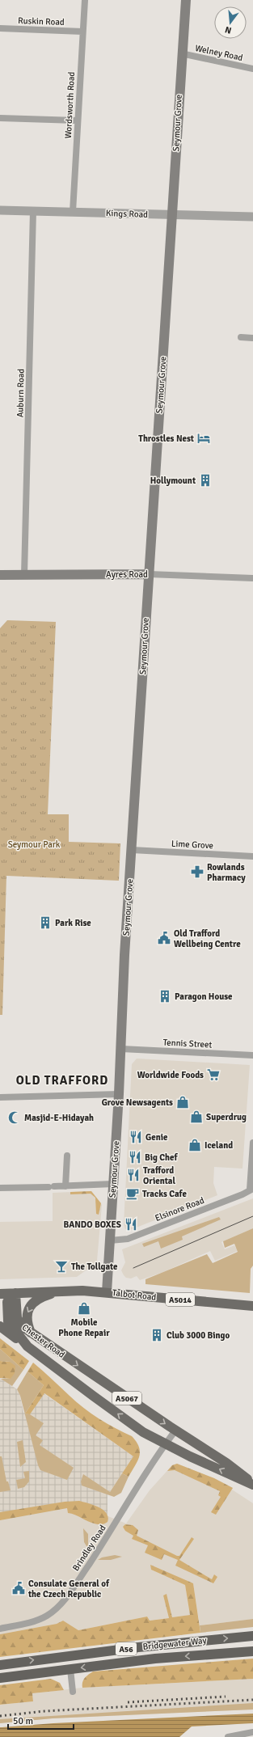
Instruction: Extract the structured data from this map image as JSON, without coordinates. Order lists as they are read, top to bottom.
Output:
{
  "streets": {
    "highway": ["Bridgewater Way", "A56"],
    "main road": [
      "Seymour Grove",
      "Ayres Road",
      "Talbot Road",
      "A5014",
      "Chester Road",
      "A5067"
    ],
    "street": [
      "Ruskin Road",
      "Welney Road",
      "Wordsworth Road",
      "Kings Road",
      "Auburn Road",
      "Lime Grove",
      "Tennis Street",
      "Elsinore Road",
      "Brindley Road"
    ]
  },
  "crossings": [
    ["Ruskin Road", "Wordsworth Road"],
    ["Welney Road", "Seymour Grove"],
    ["Wordsworth Road", "Kings Road"],
    ["Seymour Grove", "Kings Road"],
    ["Seymour Grove", "Ayres Road"],
    ["Seymour Grove", "Lime Grove"],
    ["Seymour Grove", "Tennis Street"],
    ["Seymour Grove", "Elsinore Road"],
    ["Seymour Grove", "Talbot Road"],
    ["Kings Road", "Auburn Road"],
    ["Auburn Road", "Ayres Road"],
    ["Talbot Road", "A5014"],
    ["Talbot Road", "Chester Road"],
    ["A5014", "Chester Road"],
    ["Chester Road", "A5067"],
    ["Chester Road", "Brindley Road"]
  ],
  "districts": ["OLD TRAFFORD"],
  "parks": ["Seymour Park"],
  "places": {
    "hotel": ["Throstles Nest"],
    "building": [
      "Hollymount",
      "Park Rise",
      "Paragon House",
      "Club 3000 Bingo"
    ],
    "pharmacy": ["Rowlands Pharmacy"],
    "public building": ["Old Trafford Wellbeing Centre", "Consulate General of the Czech Republic"],
    "supermarket": ["Worldwide Foods"],
    "shop": [
      "Grove Newsagents",
      "Superdrug",
      "Iceland",
      "Mobile Phone Repair"
    ],
    "mosque": ["Masjid-E-Hidayah"],
    "restaurant": [
      "Genie",
      "Big Chef",
      "Trafford Oriental",
      "BANDO BOXES"
    ],
    "cafe": ["Tracks Cafe"],
    "bar": ["The Tollgate"]
  },
  "scale_bar": "50 m",
  "north": "bottom"
}
